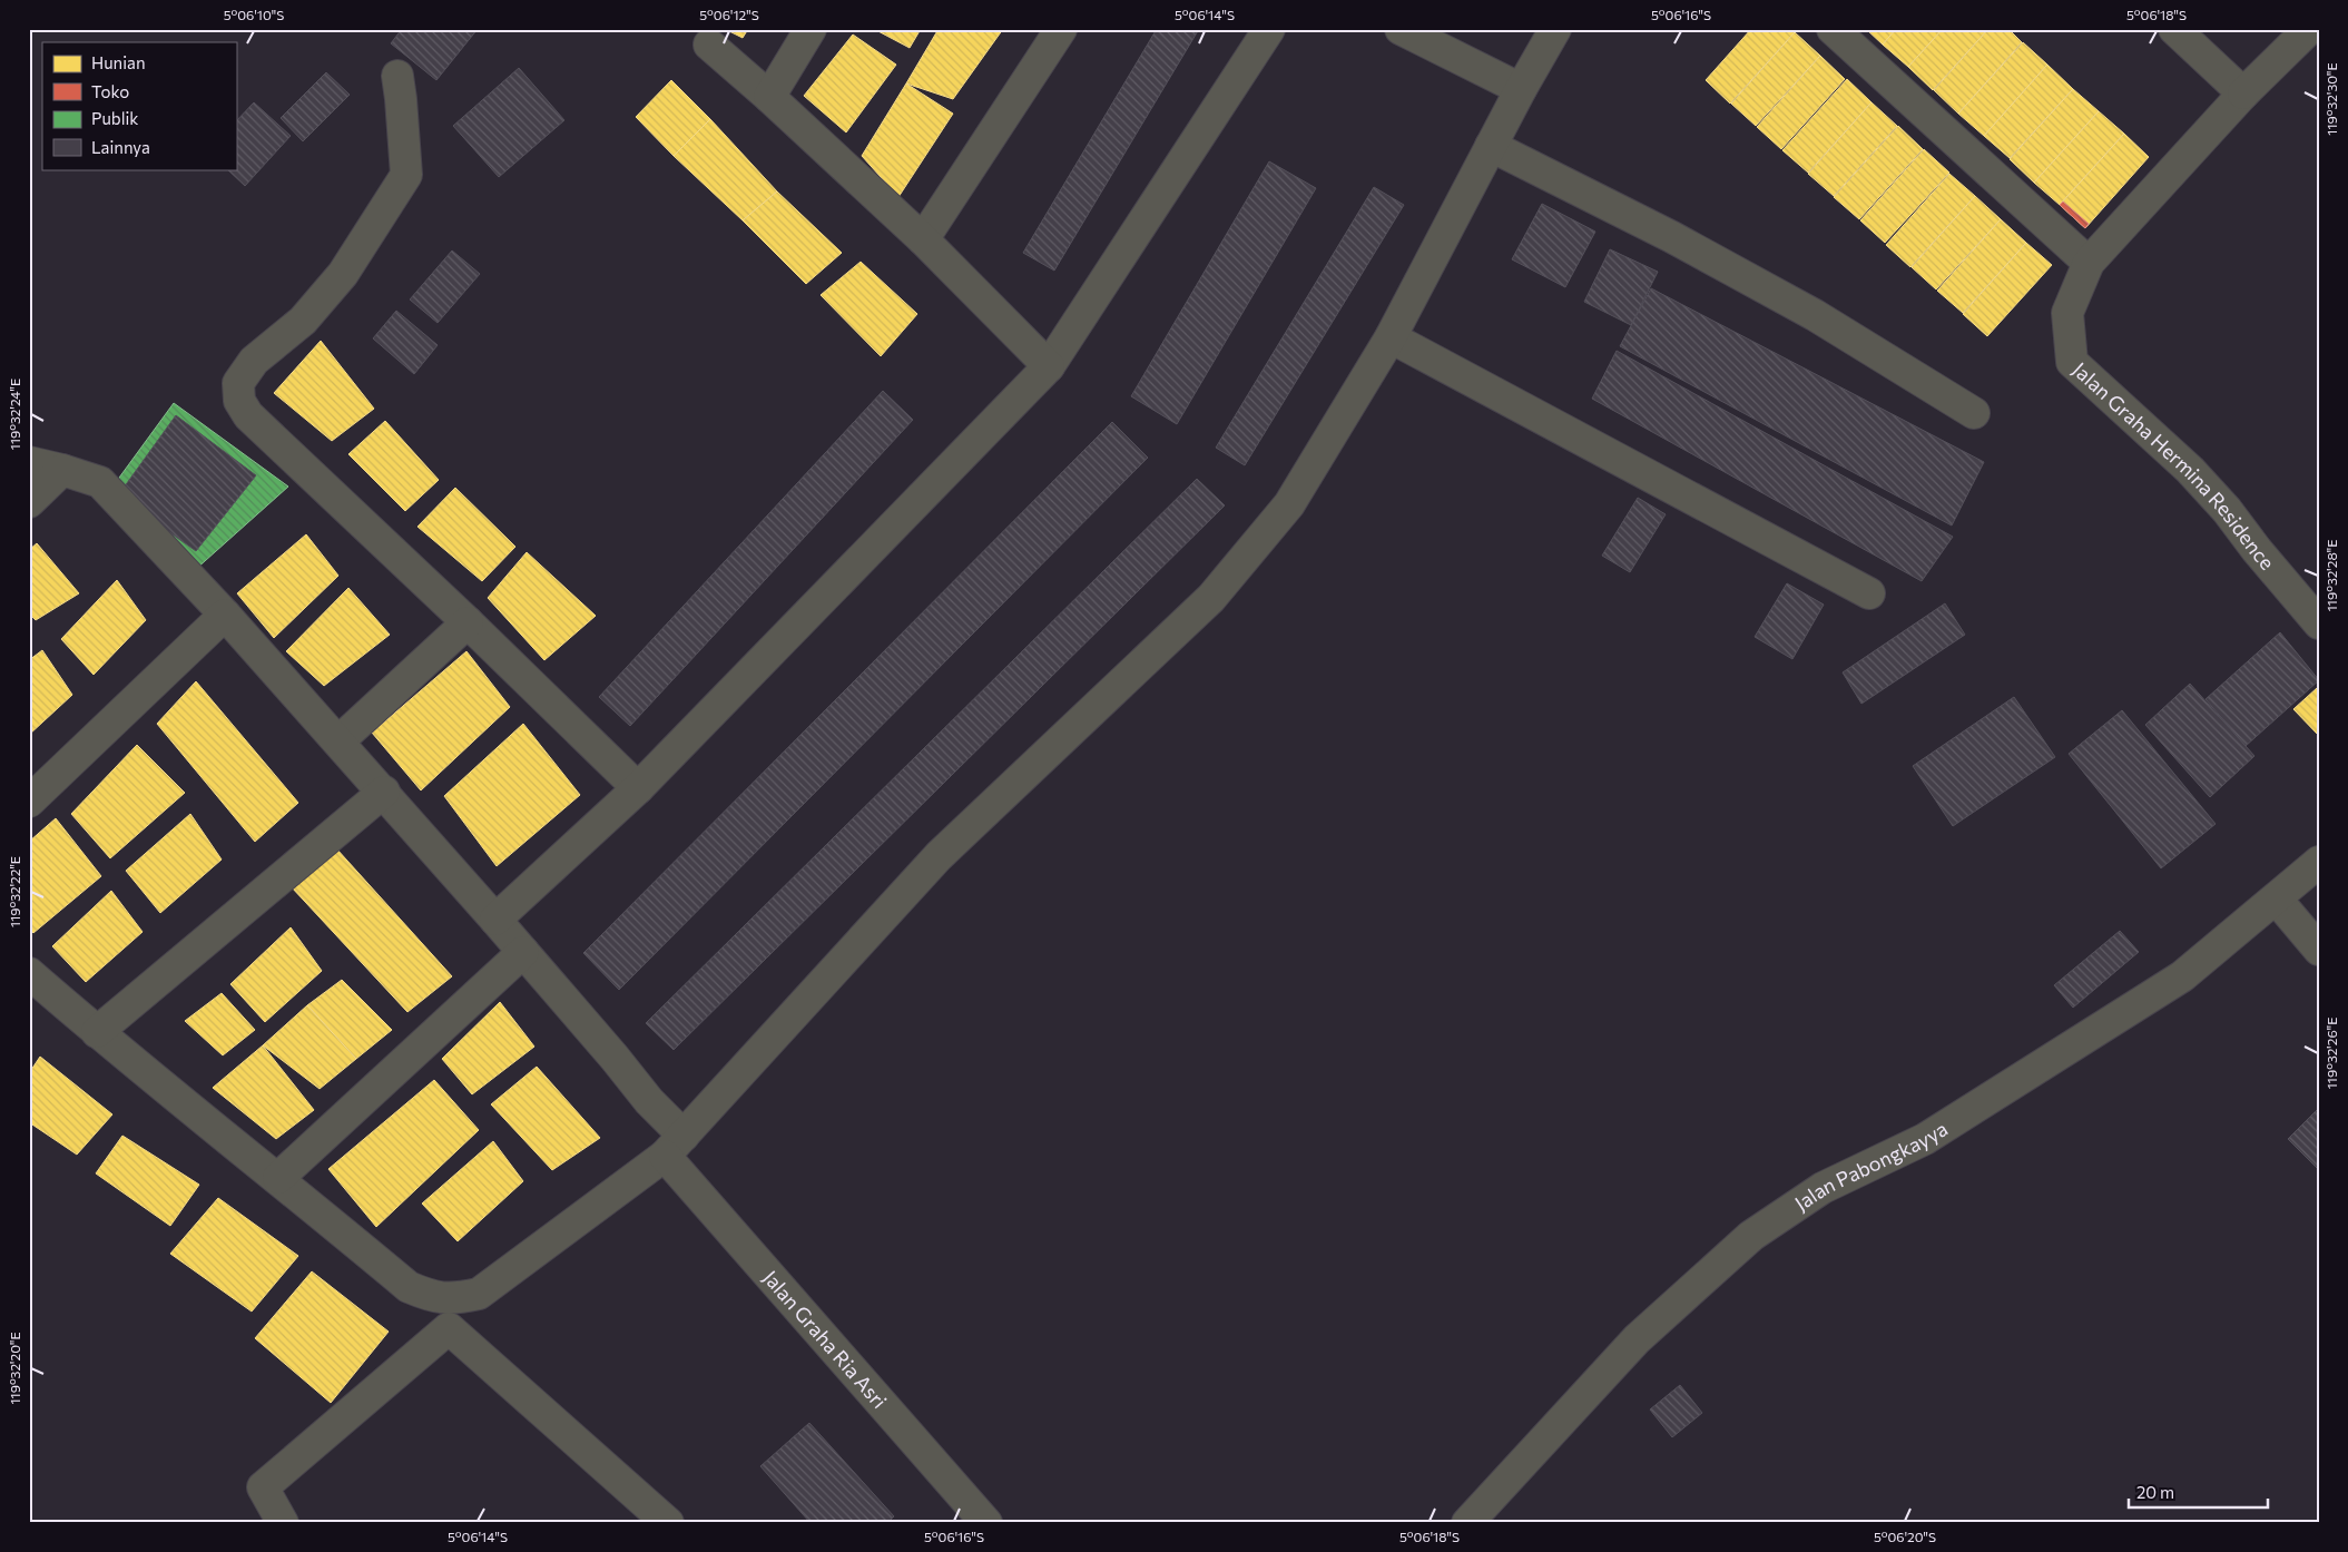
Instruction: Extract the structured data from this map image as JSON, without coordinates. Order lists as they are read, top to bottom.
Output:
{
  "streets": {
    "street": ["Jalan Graha Hermina Residence", "Jalan Pabongkayya", "Jalan Graha Ria Asri"]
  },
  "legend": [
    "Hunian",
    "Toko",
    "Publik",
    "Lainnya"
  ],
  "scale_bar": "20 m",
  "coordinates": [
    "5°06'10\"S",
    "5°06'12\"S",
    "5°06'14\"S",
    "5°06'16\"S",
    "5°06'18\"S",
    "119°32'30\"E",
    "119°32'24\"E",
    "119°32'28\"E",
    "119°32'22\"E",
    "119°32'26\"E",
    "119°32'20\"E",
    "5°06'20\"S"
  ]
}
